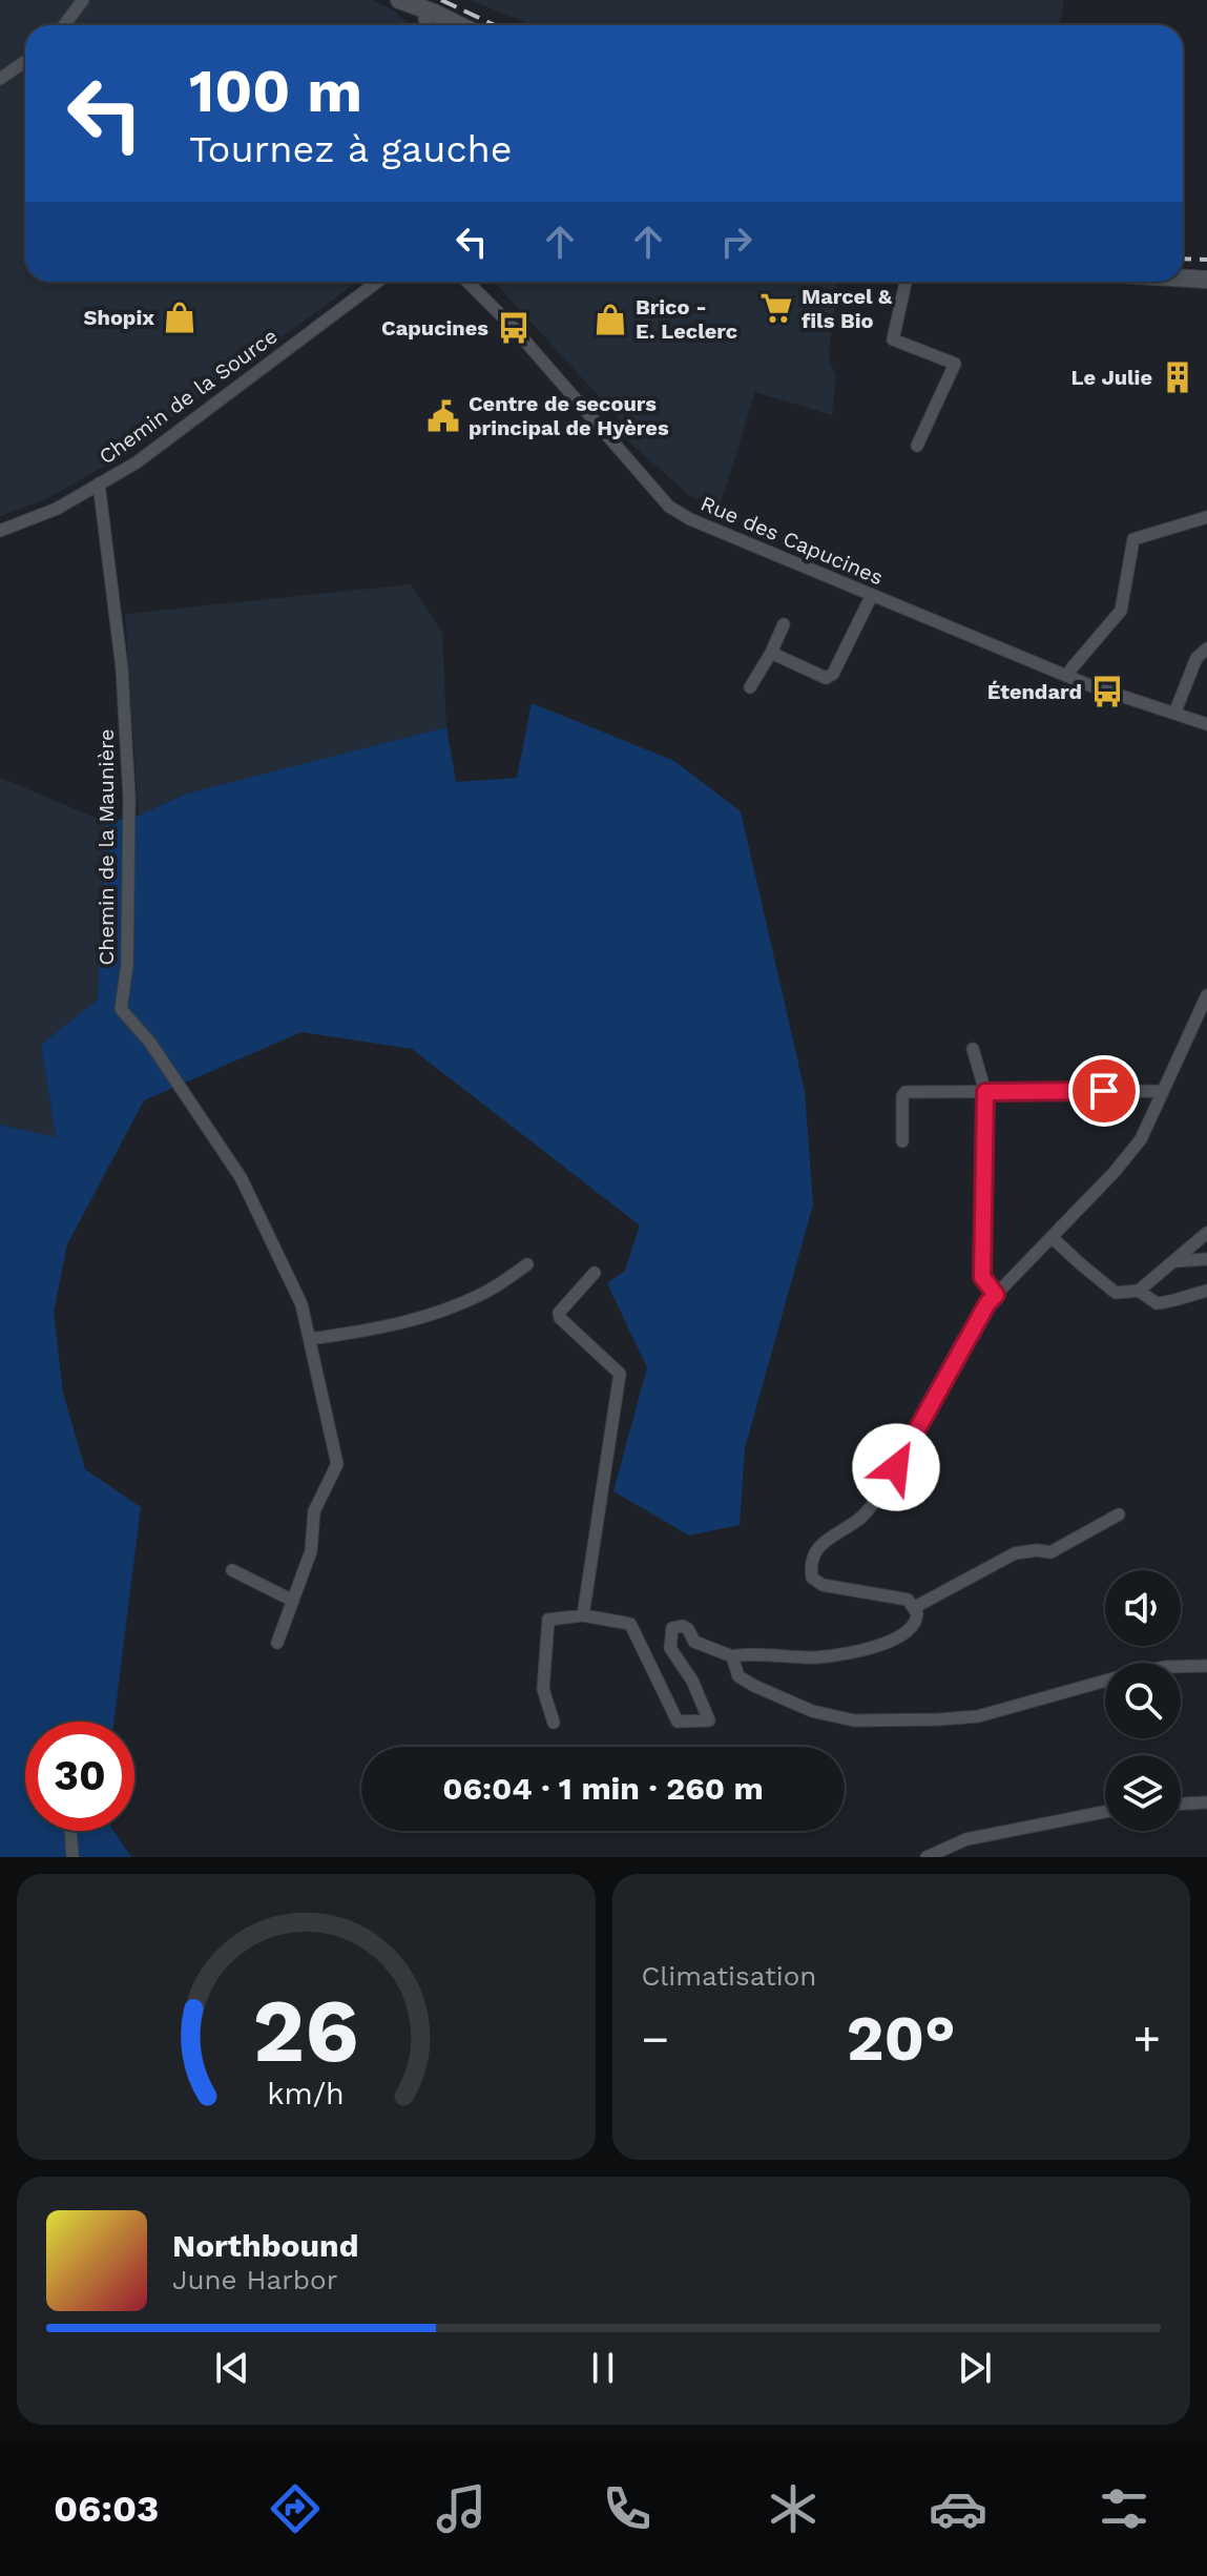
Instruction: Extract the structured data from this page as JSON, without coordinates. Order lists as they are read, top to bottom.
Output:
{
  "streets": {
    "street": ["Chemin de la Source", "Rue des Capucines", "Chemin de la Maunière"]
  },
  "crossings": [
    ["Chemin de la Source", "Chemin de la Maunière"]
  ],
  "places": {
    "supermarket": ["Marcel & fils Bio"],
    "shop": ["Shopix", "Brico - E. Leclerc"],
    "bus stop": ["Capucines", "Étendard"],
    "building": ["Le Julie"],
    "public building": ["Centre de secours principal de Hyères"]
  },
  "page": {
    "turn": ["100 m", "Tournez à gauche"],
    "limit": "30",
    "trip": "06:04 · 1 min · 260 m",
    "tile": "Climatisation",
    "heat": ["−", "20°", "+"],
    "song": ["Northbound", "June Harbor"],
    "tabs": "06:03",
    "gauge": ["26", "km/h"]
  }
}
